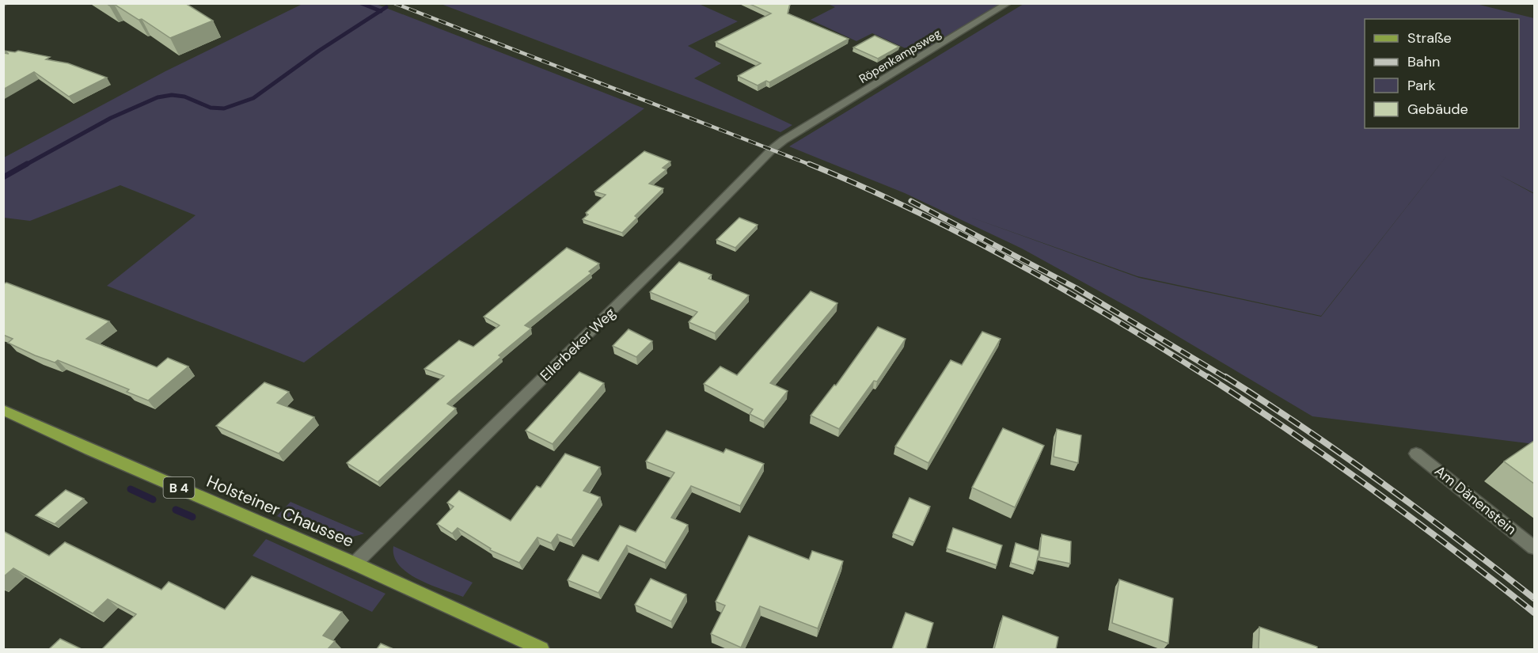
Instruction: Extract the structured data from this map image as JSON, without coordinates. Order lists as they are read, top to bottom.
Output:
{
  "streets": {
    "main road": ["B 4", "Holsteiner Chaussee"],
    "street": ["Röpenkampsweg", "Ellerbeker Weg", "Am Dänenstein"]
  },
  "crossings": [
    ["Röpenkampsweg", "Ellerbeker Weg"],
    ["Ellerbeker Weg", "Holsteiner Chaussee"]
  ],
  "legend": [
    "Straße",
    "Bahn",
    "Park",
    "Gebäude"
  ]
}
